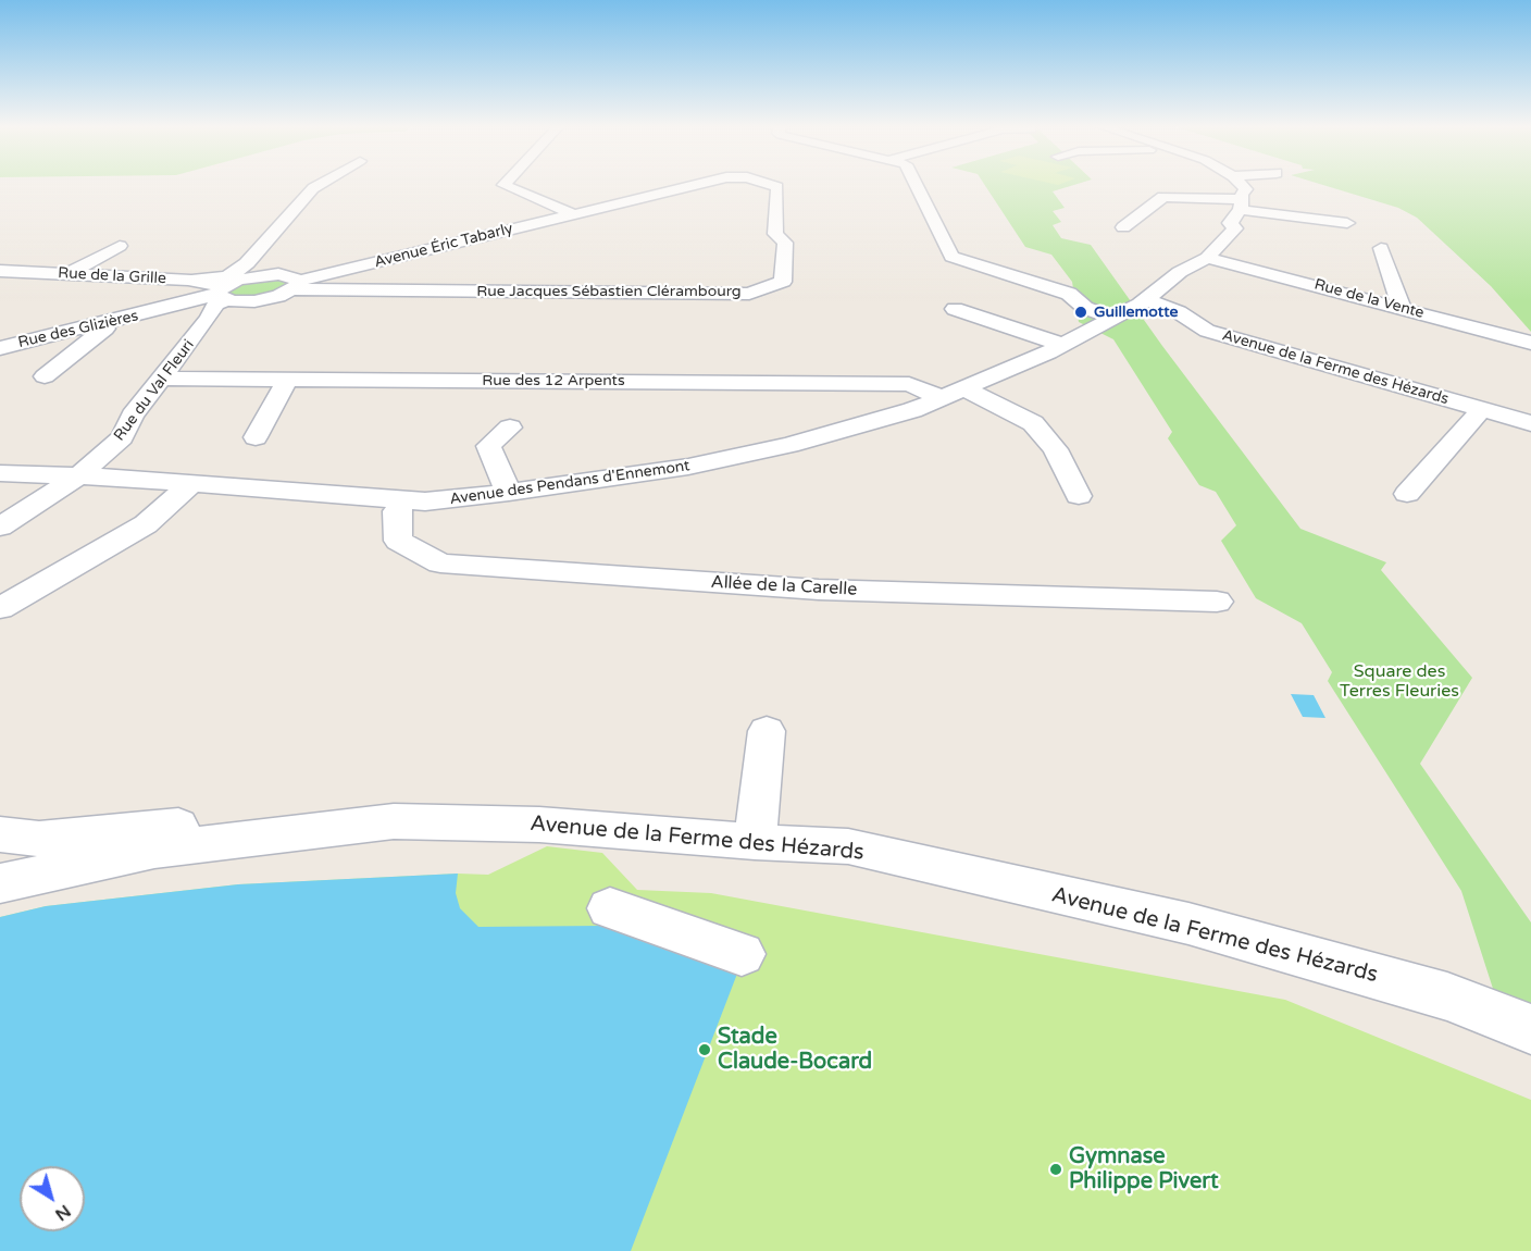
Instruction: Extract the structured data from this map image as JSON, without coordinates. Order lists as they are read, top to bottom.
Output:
{
  "streets": {
    "street": [
      "Avenue Éric Tabarly",
      "Rue de la Grille",
      "Rue Jacques Sébastien Clérambourg",
      "Rue de la Vente",
      "Rue des Glizières",
      "Avenue de la Ferme des Hézards",
      "Rue des 12 Arpents",
      "Rue du Val Fleuri",
      "Avenue des Pendans d'Ennemont",
      "Allée de la Carelle"
    ]
  },
  "crossings": [
    ["Avenue Éric Tabarly", "Rue Jacques Sébastien Clérambourg"],
    ["Rue de la Grille", "Rue des Glizières"],
    ["Rue de la Grille", "Rue du Val Fleuri"],
    ["Rue de la Vente", "Avenue des Pendans d'Ennemont"],
    ["Rue des Glizières", "Rue du Val Fleuri"],
    ["Avenue de la Ferme des Hézards", "Avenue des Pendans d'Ennemont"],
    ["Rue des 12 Arpents", "Rue du Val Fleuri"],
    ["Rue des 12 Arpents", "Avenue des Pendans d'Ennemont"],
    ["Rue du Val Fleuri", "Avenue des Pendans d'Ennemont"],
    ["Avenue des Pendans d'Ennemont", "Allée de la Carelle"]
  ],
  "parks": ["Square des Terres Fleuries"],
  "places": ["Guillemotte", "Stade Claude-Bocard", "Gymnase Philippe Pivert"],
  "north": "bottom right"
}
